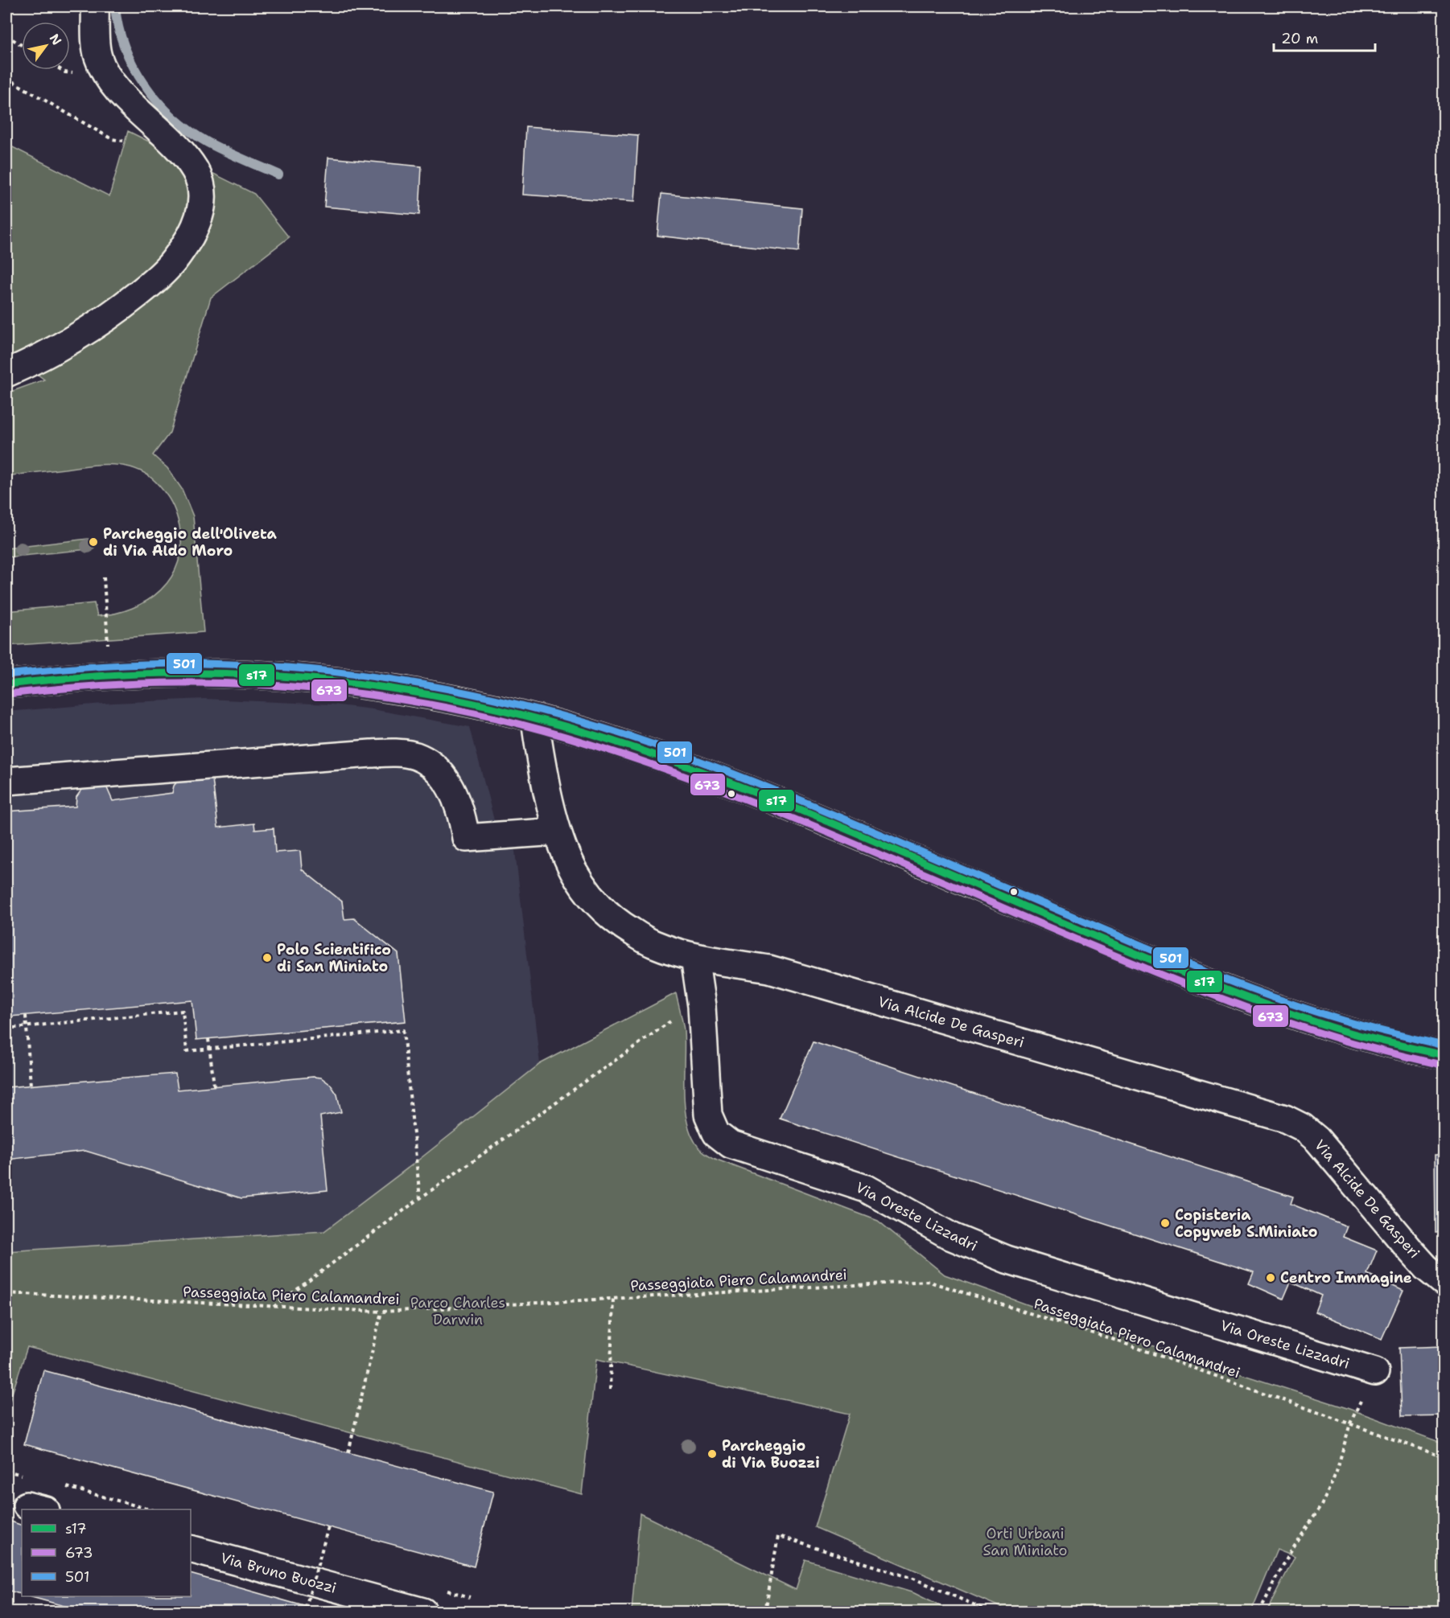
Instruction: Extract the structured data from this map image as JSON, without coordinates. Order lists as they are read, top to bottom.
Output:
{
  "streets": {
    "street": ["Via Alcide De Gasperi", "Via Oreste Lizzadri", "Via Bruno Buozzi"],
    "path": ["Passeggiata Piero Calamandrei"]
  },
  "crossings": [
    ["Via Alcide De Gasperi", "Via Oreste Lizzadri"]
  ],
  "parks": ["Parco Charles Darwin", "Orti Urbani San Miniato"],
  "places": [
    "Parcheggio dell'Oliveta di Via Aldo Moro",
    "Polo Scientifico di San Miniato",
    "Copisteria Copyweb S.Miniato",
    "Centro Immagine",
    "Parcheggio di Via Buozzi"
  ],
  "lines": ["transit line 501", "transit line s17", "transit line 673"],
  "legend": ["s17", "673", "501"],
  "scale_bar": "20 m",
  "north": "top right"
}
